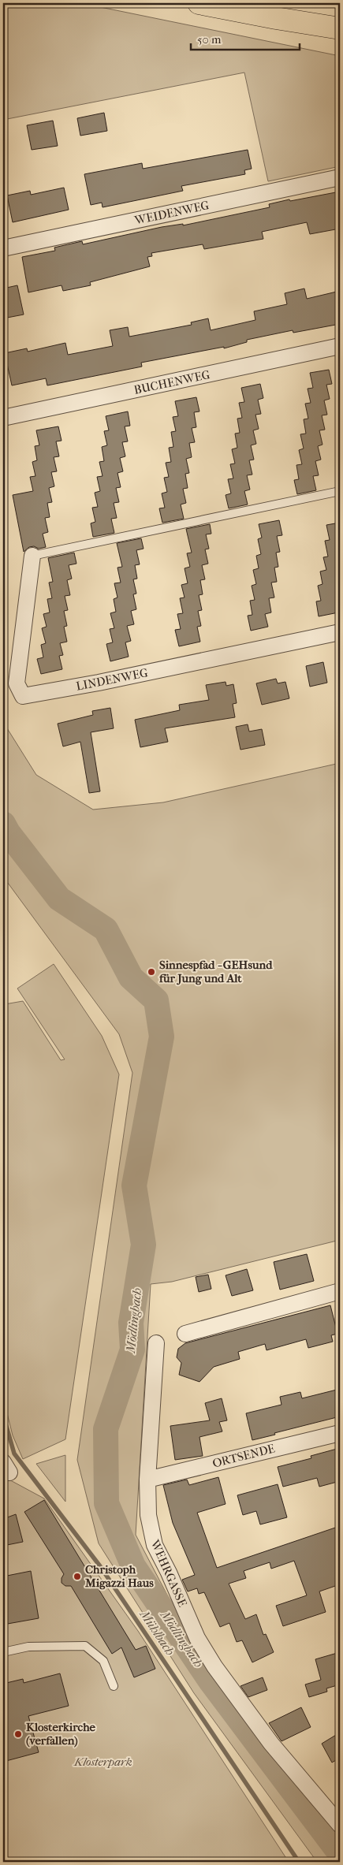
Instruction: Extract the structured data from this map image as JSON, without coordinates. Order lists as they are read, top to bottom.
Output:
{
  "streets": {
    "street": [
      "WEIDENWEG",
      "BUCHENWEG",
      "LINDENWEG",
      "ORTSENDE",
      "WEHRGASSE"
    ]
  },
  "crossings": [
    ["ORTSENDE", "WEHRGASSE"]
  ],
  "water": ["Mödlingbach", "Mühlbach"],
  "parks": ["Klosterpark"],
  "places": ["Sinnespfad - GEHsund für Jung und Alt", "Christoph Migazzi Haus", "Klosterkirche (verfallen)"],
  "scale_bar": "50 m"
}
